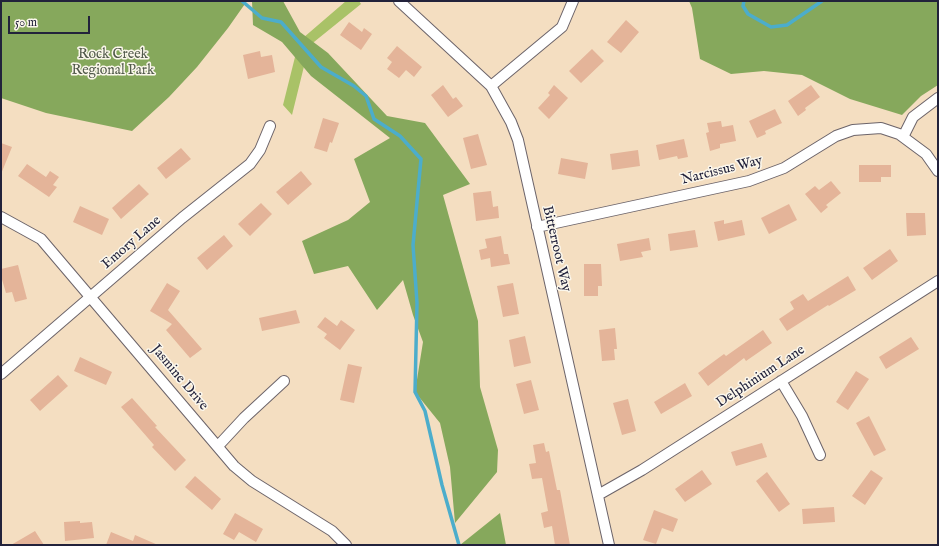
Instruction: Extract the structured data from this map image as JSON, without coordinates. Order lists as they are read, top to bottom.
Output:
{
  "streets": {
    "street": [
      "Narcissus Way",
      "Emory Lane",
      "Bitterroot Way",
      "Delphinium Lane",
      "Jasmine Drive"
    ]
  },
  "crossings": [
    ["Narcissus Way", "Bitterroot Way"],
    ["Emory Lane", "Jasmine Drive"],
    ["Bitterroot Way", "Delphinium Lane"]
  ],
  "parks": ["Rock Creek Regional Park"],
  "scale_bar": "50 m"
}
